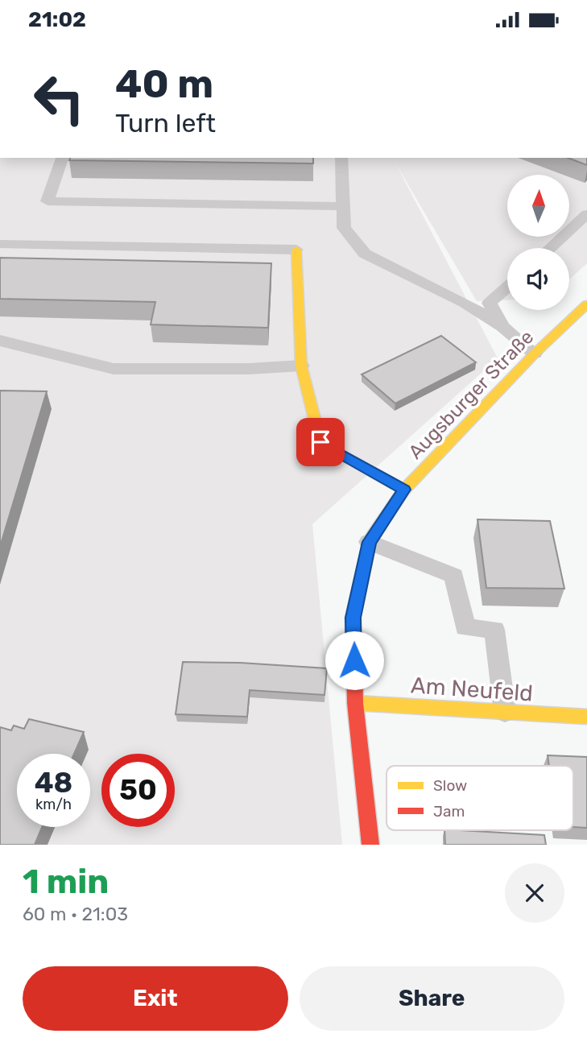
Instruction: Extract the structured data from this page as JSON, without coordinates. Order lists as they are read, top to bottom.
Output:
{
  "streets": {
    "main road": ["Augsburger Straße", "Am Neufeld"]
  },
  "crossings": [
    ["Augsburger Straße", "Am Neufeld"]
  ],
  "legend": ["Slow", "Jam"],
  "north": "top",
  "page": {
    "status": "21:02",
    "turn": ["40 m", "Turn left"],
    "speed": "48 km/h",
    "limit": "50",
    "heading": ["1 min", "60 m · 21:03"],
    "buttons": ["Exit", "Share"]
  }
}
